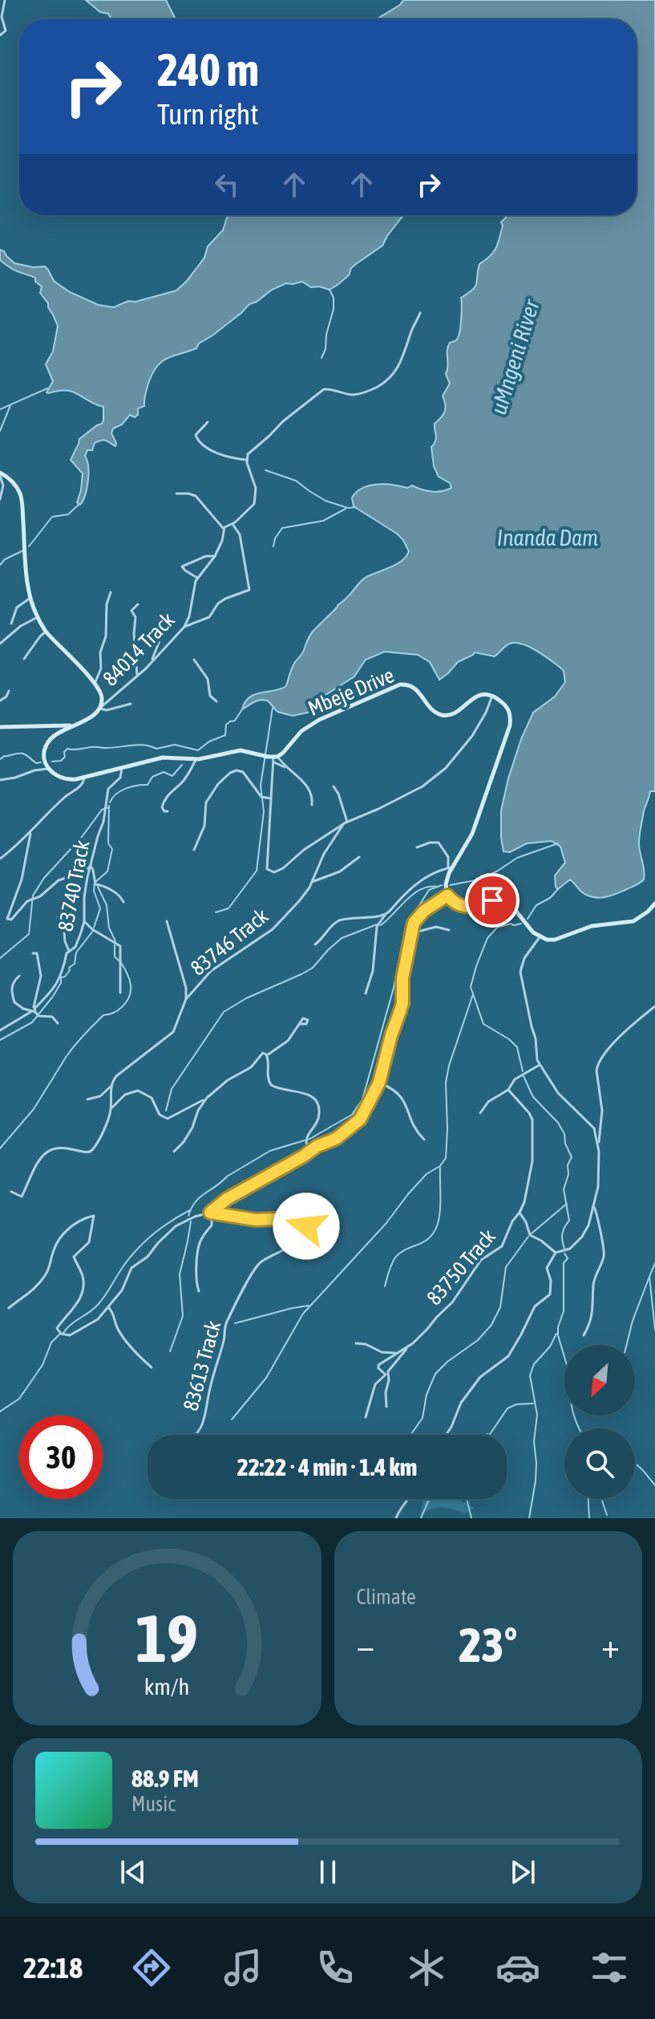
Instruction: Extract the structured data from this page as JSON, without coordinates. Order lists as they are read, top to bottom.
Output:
{
  "streets": {
    "street": [
      "84014 Track",
      "Mbeje Drive",
      "83740 Track",
      "83746 Track",
      "83750 Track",
      "83613 Track"
    ]
  },
  "water": ["uMngeni River", "Inanda Dam"],
  "north": "bottom left",
  "page": {
    "turn": ["240 m", "Turn right"],
    "limit": "30",
    "trip": "22:22 · 4 min · 1.4 km",
    "tile": "Climate",
    "heat": ["−", "23°", "+"],
    "song": ["88.9 FM", "Music"],
    "tabs": "22:18",
    "gauge": ["19", "km/h"]
  }
}
